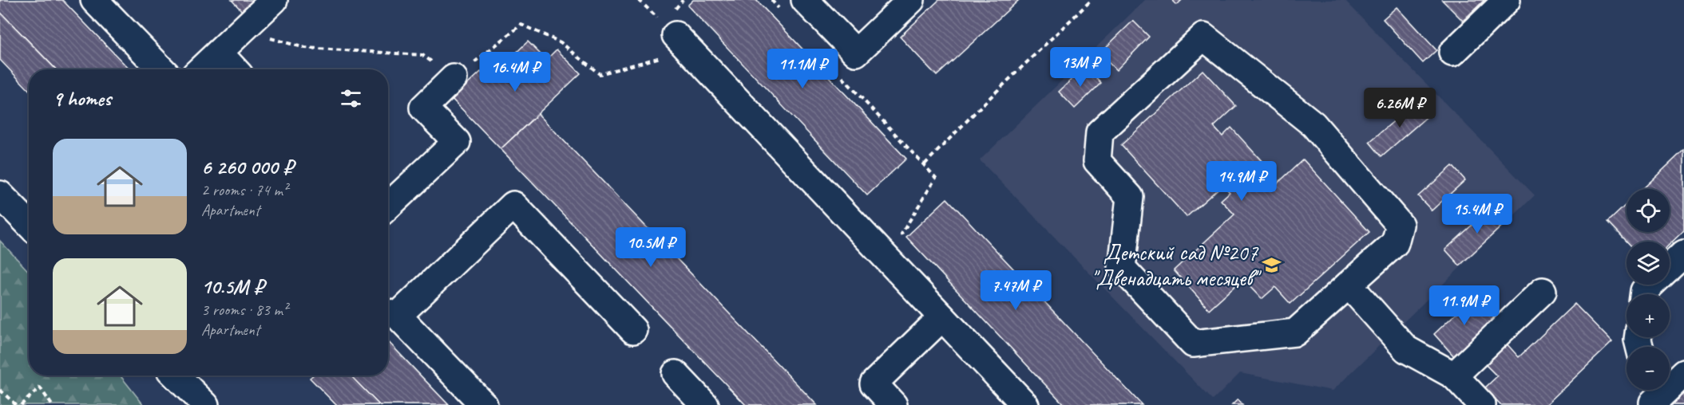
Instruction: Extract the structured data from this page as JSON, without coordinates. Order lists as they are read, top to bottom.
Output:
{
  "places": {
    "school or university": ["Детский сад №207 \"Двенадцать месяцев\""]
  },
  "page": {
    "price": [
      "13M ₽",
      "11.1M ₽",
      "16.4M ₽",
      "6.26M ₽",
      "14.9M ₽",
      "15.4M ₽",
      "10.5M ₽",
      "7.47M ₽",
      "11.9M ₽"
    ],
    "heading": "9 homes",
    "list": [
      {
        "name": "6 260 000 ₽",
        "note": "2 rooms · 74 m² · Apartment"
      },
      {
        "name": "10.5M ₽",
        "note": "3 rooms · 83 m² · Apartment"
      }
    ],
    "map_buttons": ["+", "−"]
  }
}
